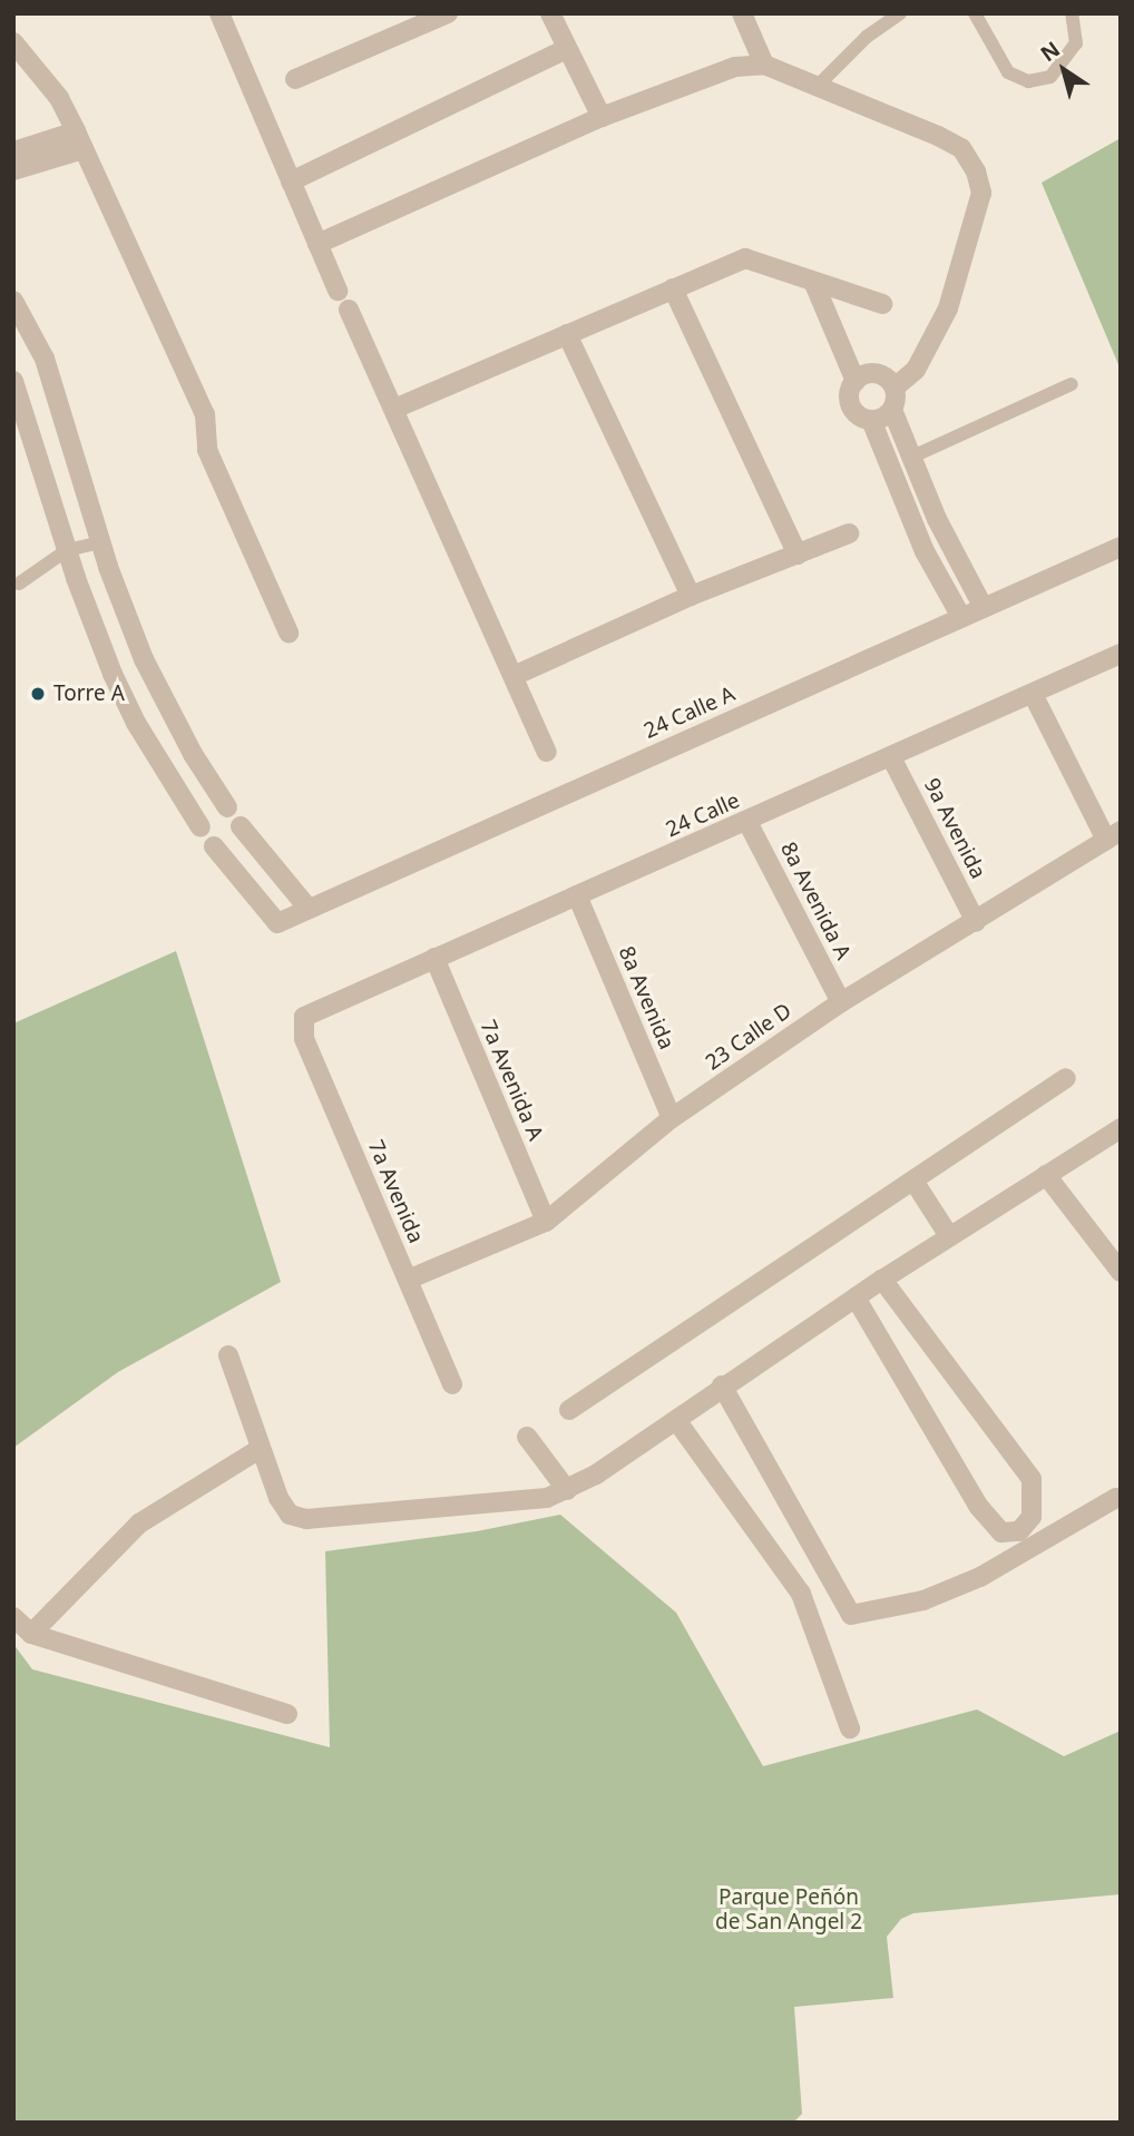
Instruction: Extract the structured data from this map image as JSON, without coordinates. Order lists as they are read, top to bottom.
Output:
{
  "streets": {
    "street": [
      "24 Calle A",
      "24 Calle",
      "9a Avenida",
      "8a Avenida A",
      "8a Avenida",
      "23 Calle D",
      "7a Avenida A",
      "7a Avenida"
    ]
  },
  "crossings": [
    ["24 Calle", "9a Avenida"],
    ["24 Calle", "8a Avenida A"],
    ["24 Calle", "8a Avenida"],
    ["24 Calle", "7a Avenida A"],
    ["24 Calle", "7a Avenida"],
    ["9a Avenida", "23 Calle D"],
    ["8a Avenida A", "23 Calle D"],
    ["8a Avenida", "23 Calle D"],
    ["23 Calle D", "7a Avenida A"],
    ["23 Calle D", "7a Avenida"]
  ],
  "parks": ["Parque Peñón de San Angel 2"],
  "places": ["Torre A"],
  "north": "top left"
}
